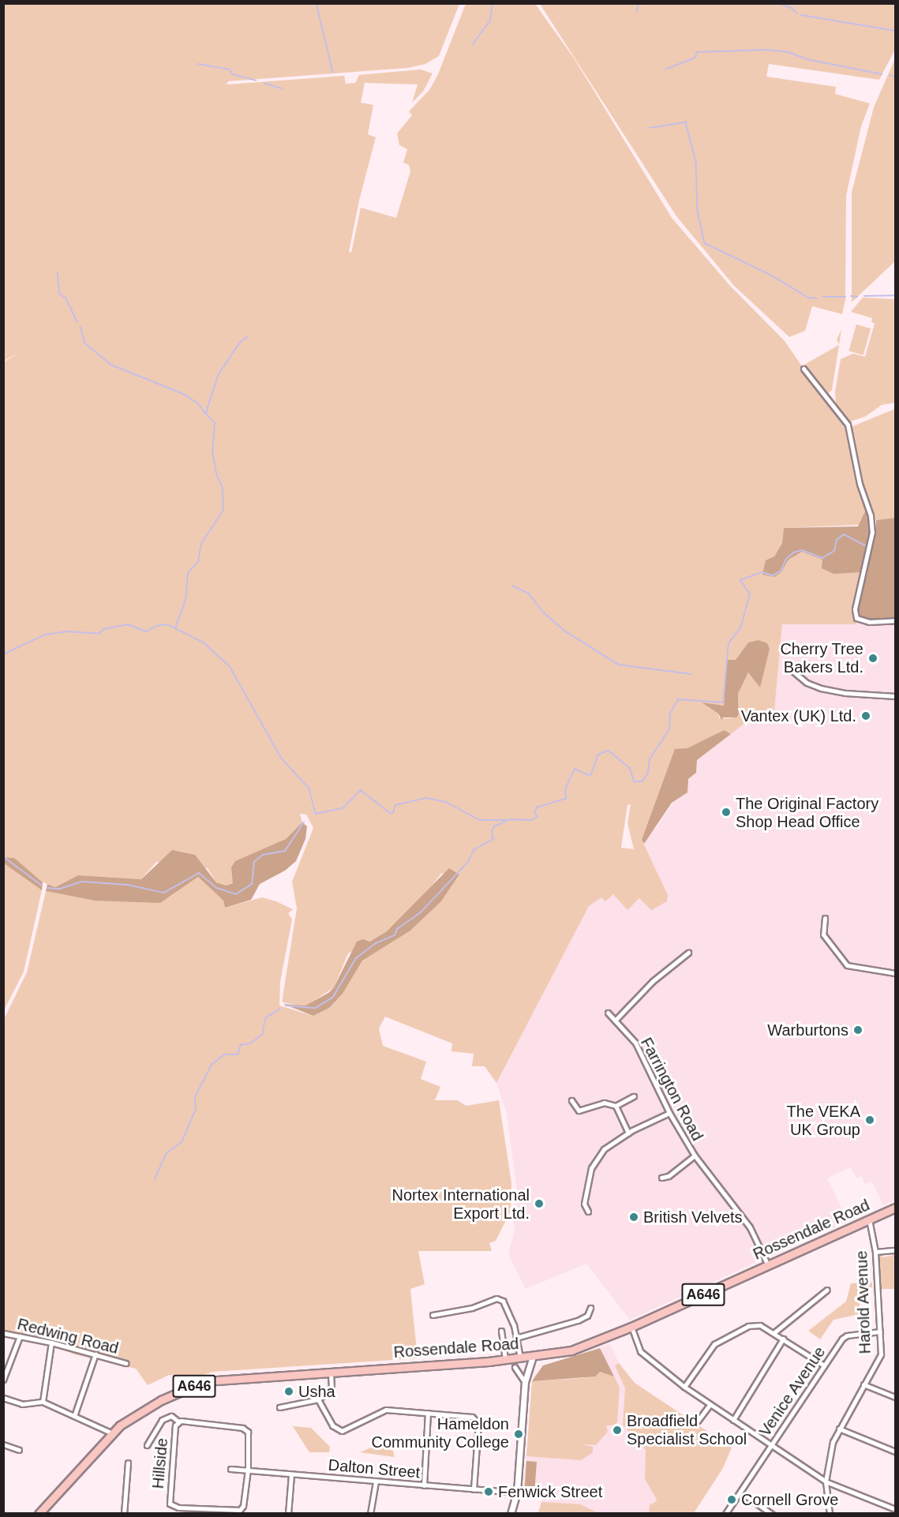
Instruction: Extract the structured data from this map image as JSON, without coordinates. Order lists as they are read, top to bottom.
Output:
{
  "streets": {
    "highway": ["Rossendale Road", "A646"],
    "street": [
      "Farrington Road",
      "Harold Avenue",
      "Redwing Road",
      "Venice Avenue",
      "Hillside",
      "Dalton Street"
    ]
  },
  "crossings": [
    ["Farrington Road", "Rossendale Road"],
    ["Rossendale Road", "Harold Avenue"],
    ["Harold Avenue", "Venice Avenue"],
    ["Hillside", "Dalton Street"]
  ],
  "places": [
    "Cherry Tree Bakers Ltd.",
    "Vantex (UK) Ltd.",
    "The Original Factory Shop Head Office",
    "Warburtons",
    "The VEKA UK Group",
    "Nortex International Export Ltd.",
    "British Velvets",
    "Usha",
    "Broadfield Specialist School",
    "Hameldon Community College",
    "Fenwick Street",
    "Cornell Grove"
  ]
}
